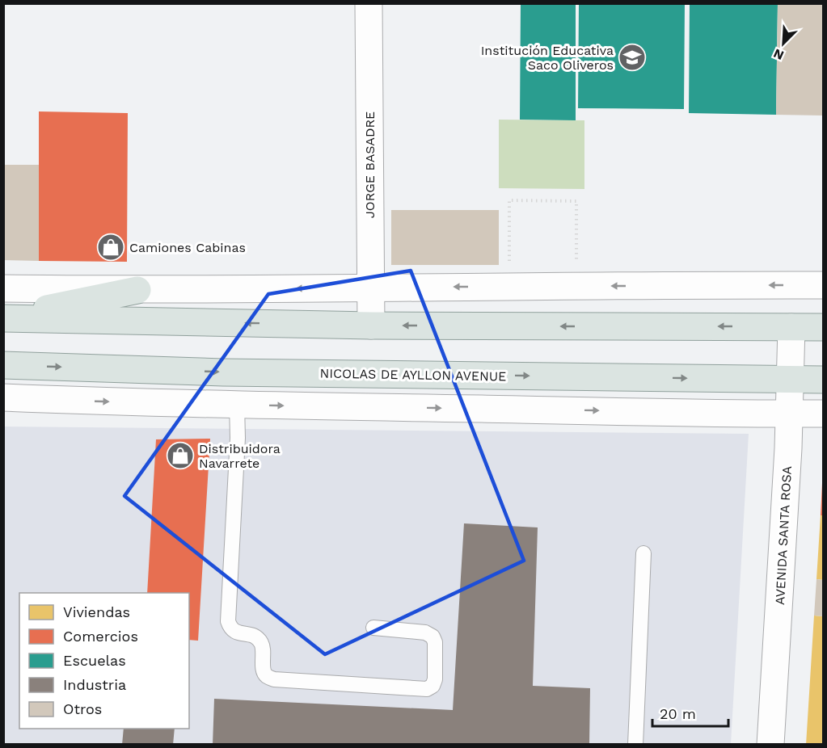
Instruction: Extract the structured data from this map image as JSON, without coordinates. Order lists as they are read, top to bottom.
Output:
{
  "streets": {
    "main road": ["JORGE BASADRE", "NICOLAS DE AYLLON AVENUE", "AVENIDA SANTA ROSA"]
  },
  "crossings": [
    ["NICOLAS DE AYLLON AVENUE", "AVENIDA SANTA ROSA"]
  ],
  "places": {
    "school or university": ["Institución Educativa Saco Oliveros"],
    "shop": ["Camiones Cabinas", "Distribuidora Navarrete"]
  },
  "legend": [
    "Viviendas",
    "Comercios",
    "Escuelas",
    "Industria",
    "Otros"
  ],
  "scale_bar": "20 m",
  "north": "bottom left"
}
